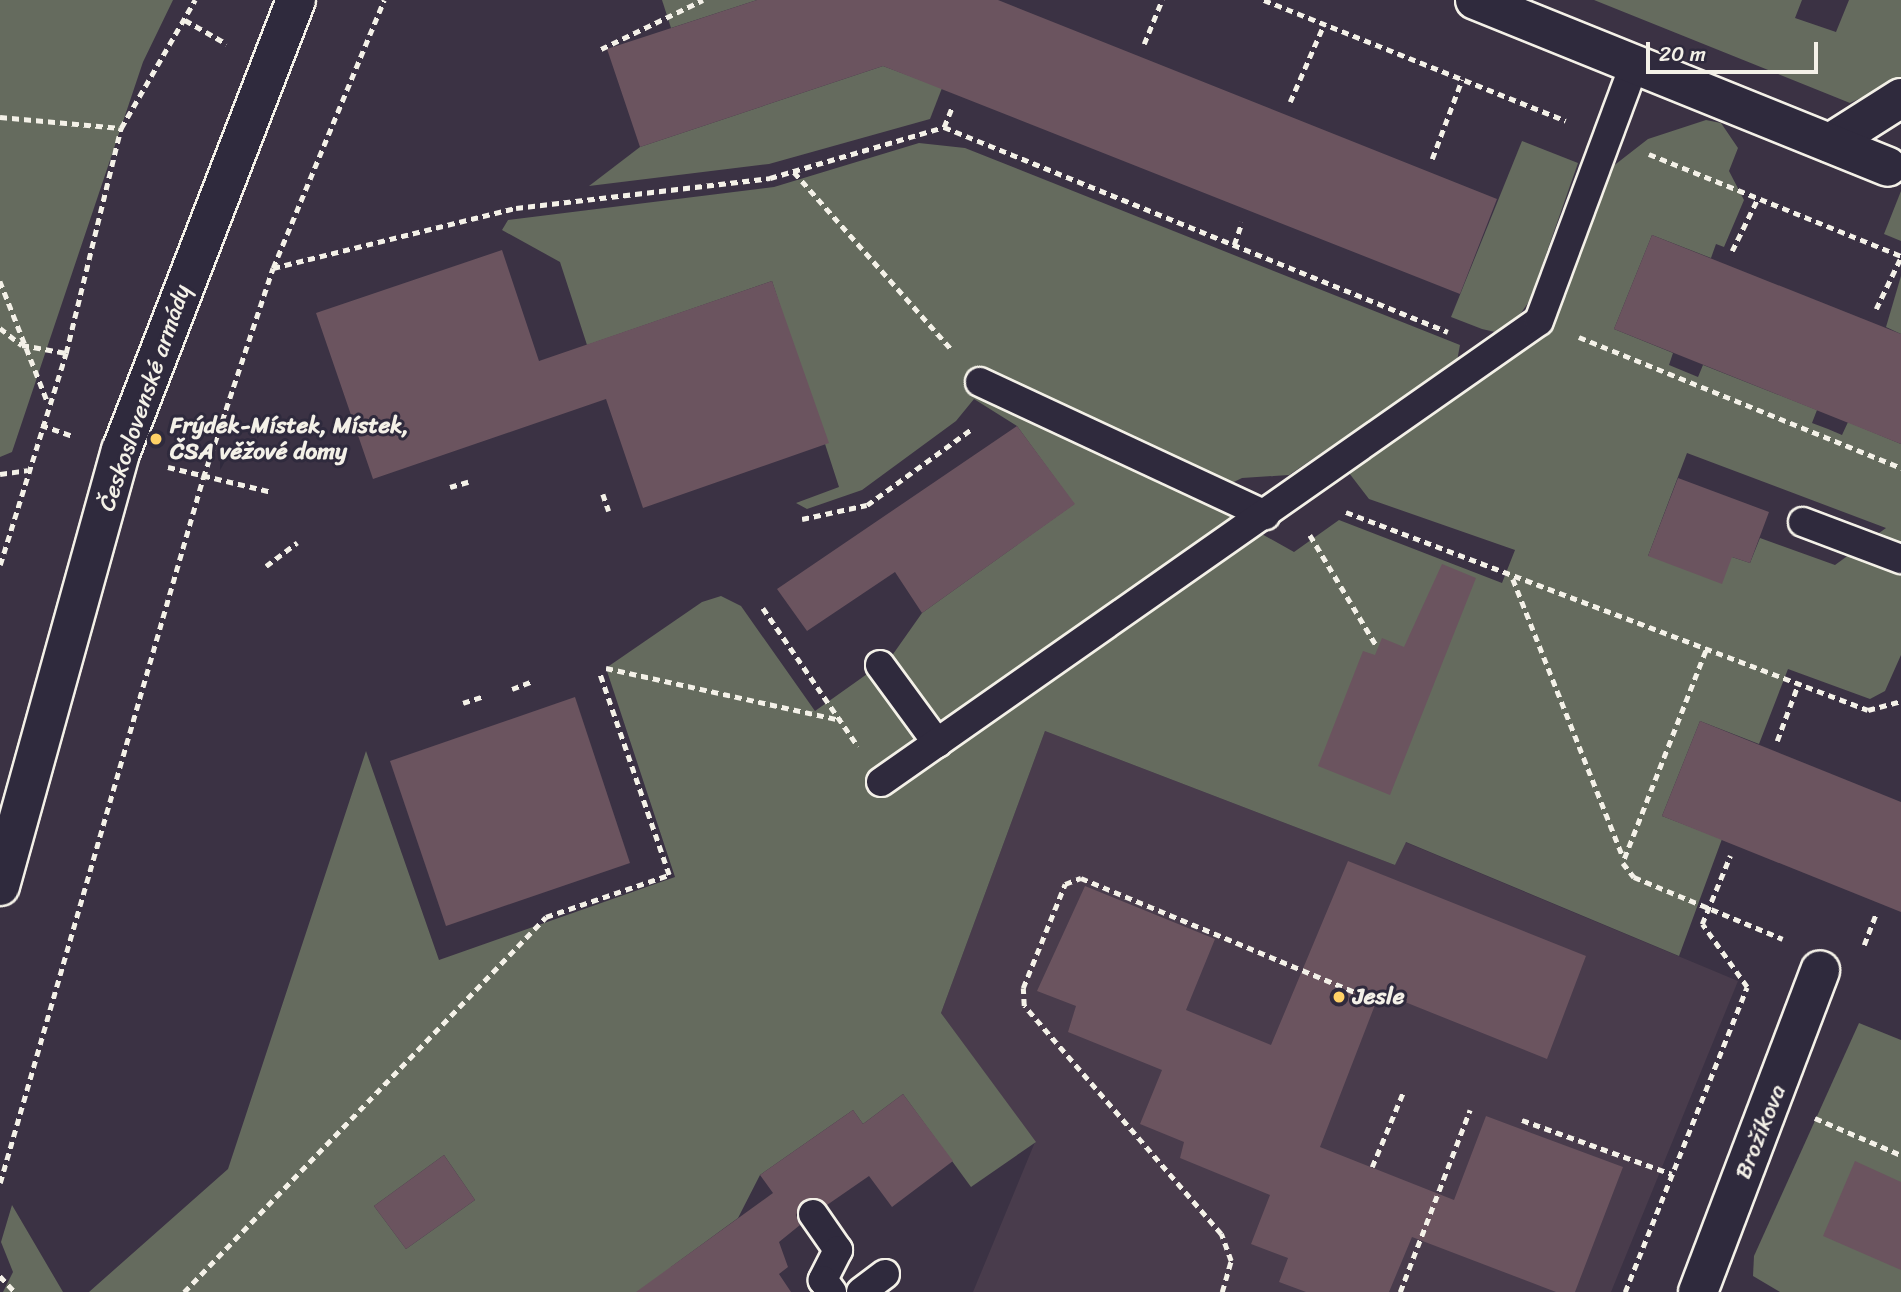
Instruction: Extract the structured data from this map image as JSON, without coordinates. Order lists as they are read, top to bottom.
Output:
{
  "streets": {
    "street": ["Československé armády", "Brožíkova"]
  },
  "places": ["Frýdek-Místek, Místek, ČSA věžové domy", "Jesle"],
  "scale_bar": "20 m"
}
